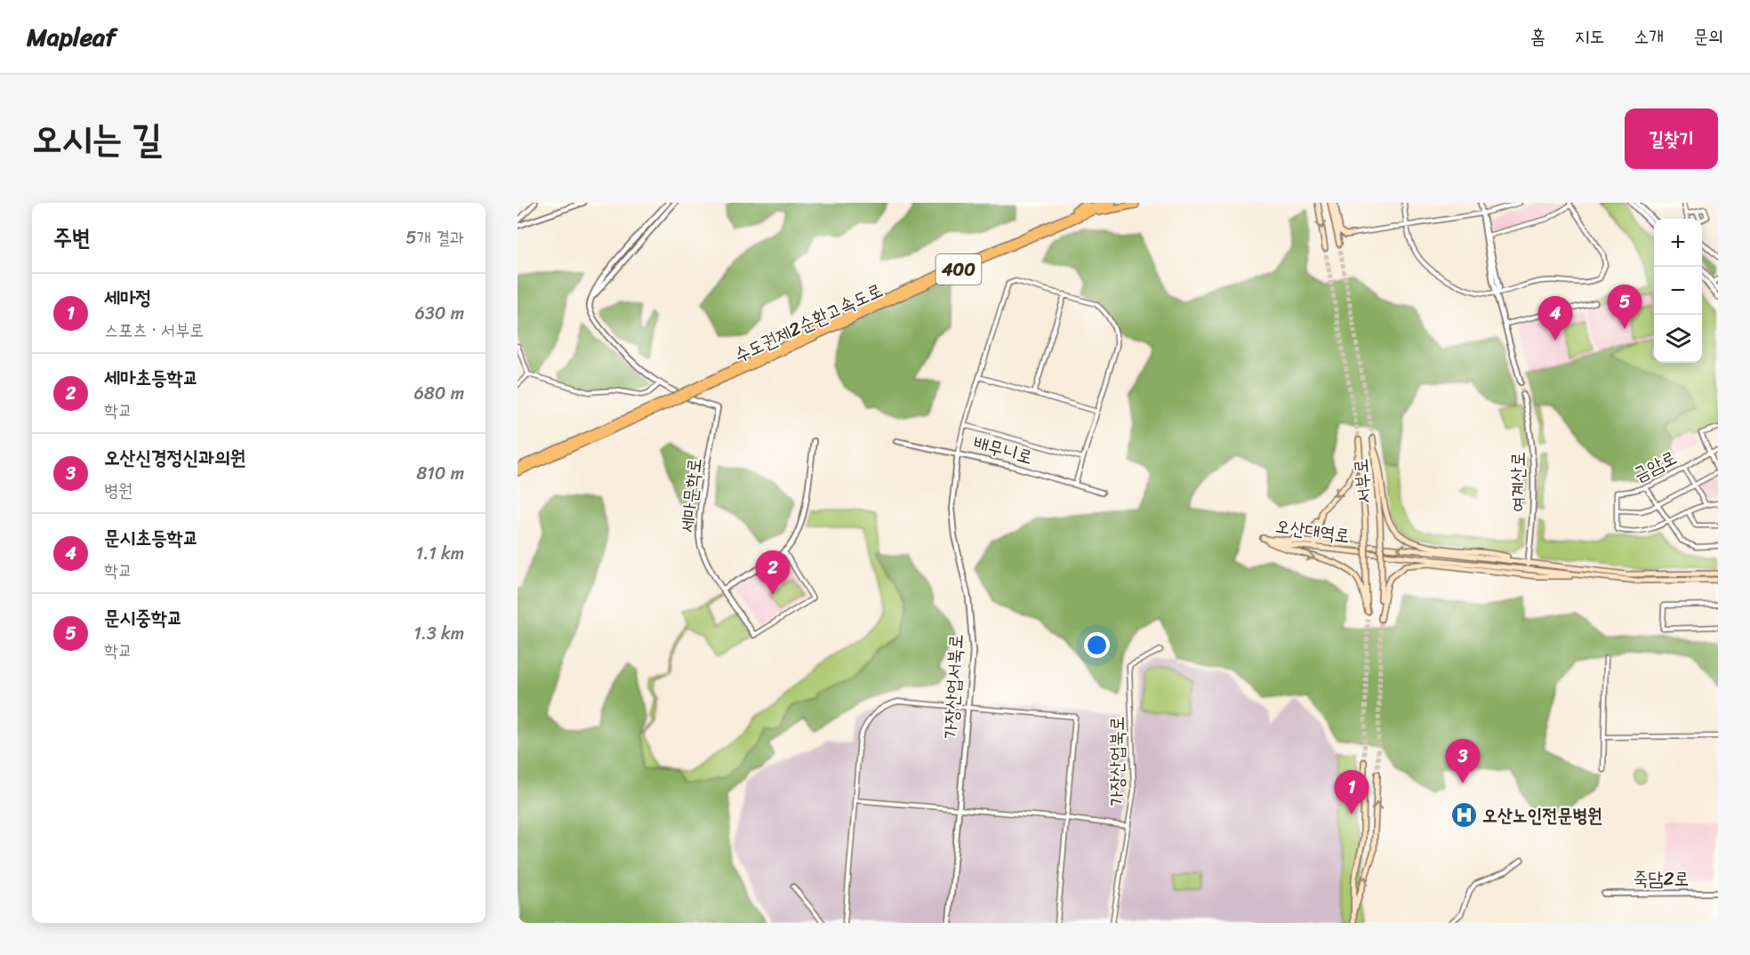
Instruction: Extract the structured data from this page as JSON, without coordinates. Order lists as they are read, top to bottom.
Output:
{
  "streets": {
    "highway": ["400", "수도권제2순환고속도로"],
    "main road": ["서부로", "오산대역로"],
    "street": [
      "배무니로",
      "금암로",
      "여계산로",
      "세마문학로",
      "가장산업서북로",
      "가장산업북로",
      "죽담2로"
    ]
  },
  "crossings": [
    ["배무니로", "가장산업서북로"],
    ["서부로", "오산대역로"],
    ["여계산로", "오산대역로"]
  ],
  "places": {
    "hospital": ["오산노인전문병원"]
  },
  "page": {
    "header": "Mapleaf",
    "nav": [
      "홈",
      "지도",
      "소개",
      "문의"
    ],
    "title": "오시는 길",
    "buttons": "길찾기",
    "heading": ["주변", "5개 결과"],
    "map_buttons": ["+", "−"],
    "list": [
      {
        "mark": "1",
        "name": "세마정",
        "note": "스포츠 · 서부로",
        "value": "630 m"
      },
      {
        "mark": "2",
        "name": "세마초등학교",
        "note": "학교",
        "value": "680 m"
      },
      {
        "mark": "3",
        "name": "오산신경정신과의원",
        "note": "병원",
        "value": "810 m"
      },
      {
        "mark": "4",
        "name": "문시초등학교",
        "note": "학교",
        "value": "1.1 km"
      },
      {
        "mark": "5",
        "name": "문시중학교",
        "note": "학교",
        "value": "1.3 km"
      }
    ],
    "pins": [
      "5",
      "4",
      "2",
      "3",
      "1"
    ]
  }
}
